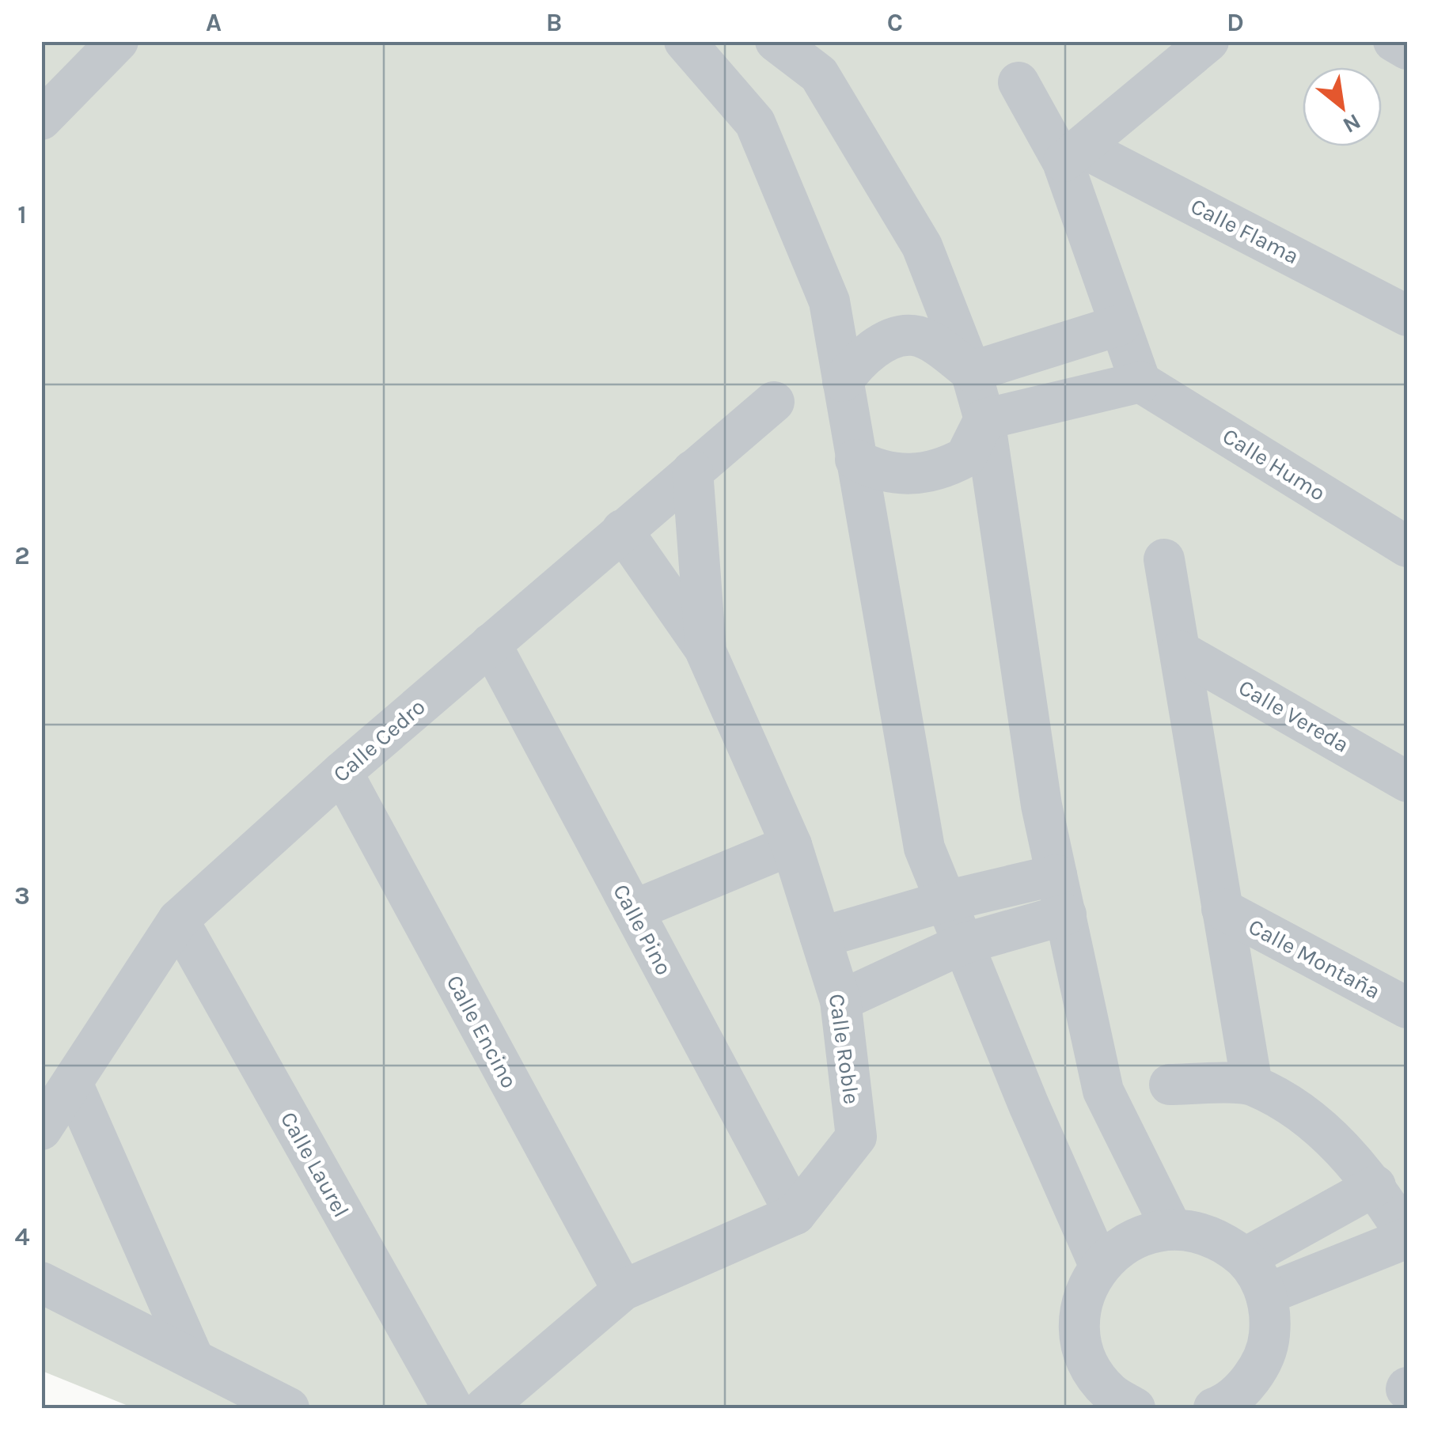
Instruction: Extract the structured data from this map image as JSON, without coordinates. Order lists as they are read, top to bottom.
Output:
{
  "streets": {
    "street": [
      "Calle Flama",
      "Calle Humo",
      "Calle Vereda",
      "Calle Cedro",
      "Calle Pino",
      "Calle Montaña",
      "Calle Encino",
      "Calle Roble",
      "Calle Laurel"
    ]
  },
  "crossings": [
    ["Calle Cedro", "Calle Pino"],
    ["Calle Cedro", "Calle Encino"],
    ["Calle Cedro", "Calle Roble"],
    ["Calle Cedro", "Calle Laurel"],
    ["Calle Pino", "Calle Roble"],
    ["Calle Encino", "Calle Roble"]
  ],
  "north": "bottom right",
  "grid": {
    "columns": [
      "A",
      "B",
      "C",
      "D"
    ],
    "rows": [
      "1",
      "2",
      "3",
      "4"
    ]
  }
}
